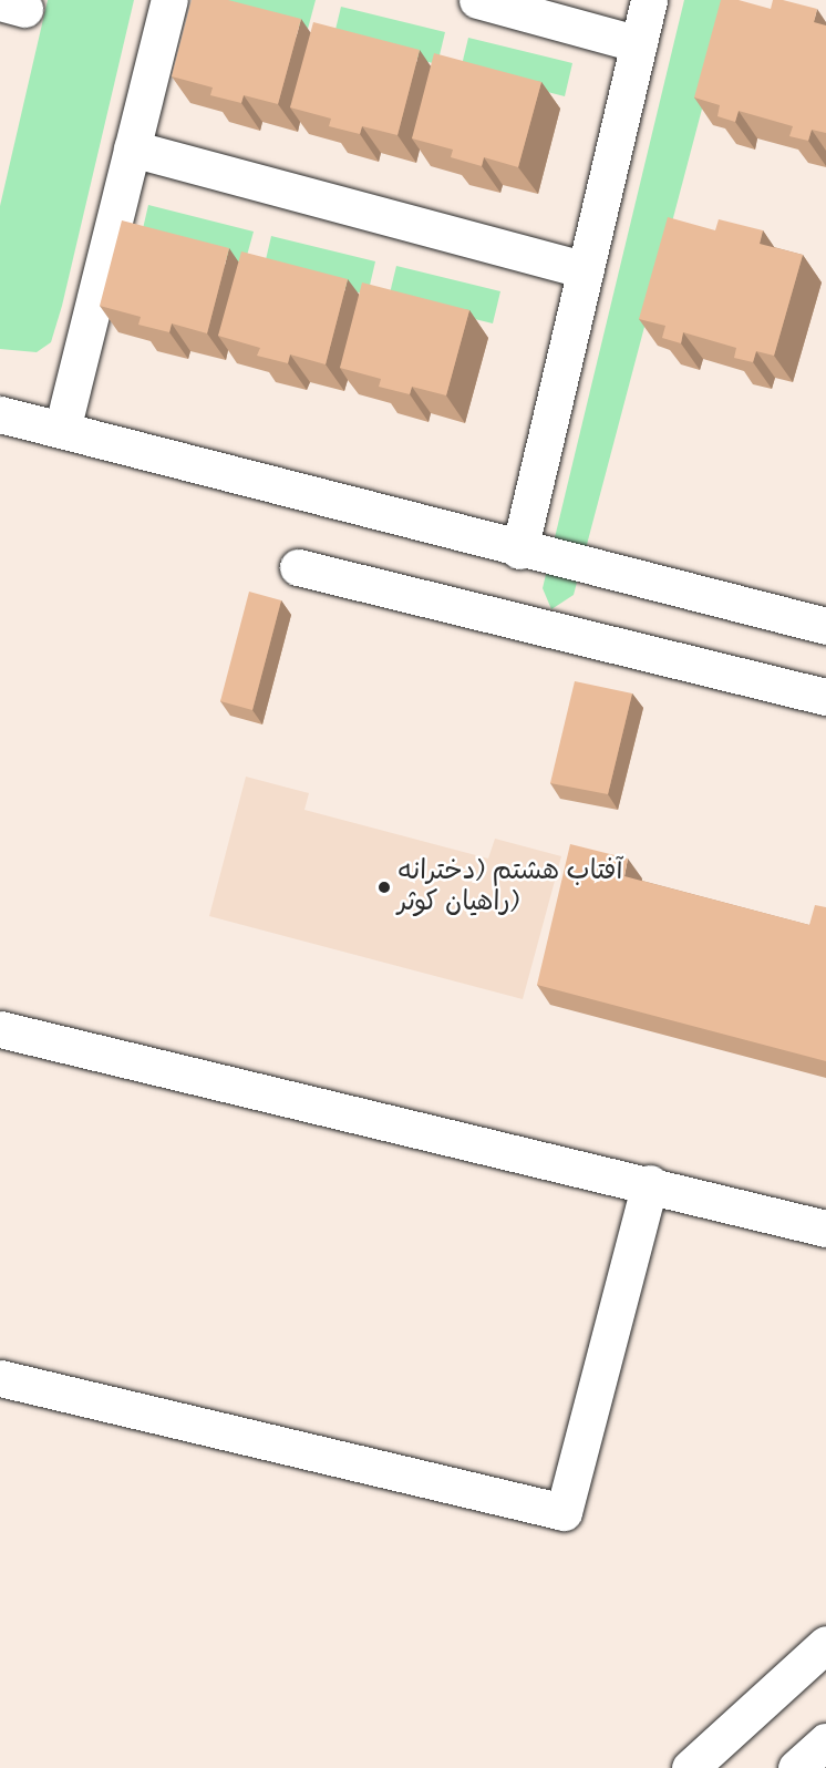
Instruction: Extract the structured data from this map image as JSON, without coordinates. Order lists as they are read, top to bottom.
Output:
{
  "places": ["آفتاب هشتم (دخترانه راهیان کوثر)"]
}
